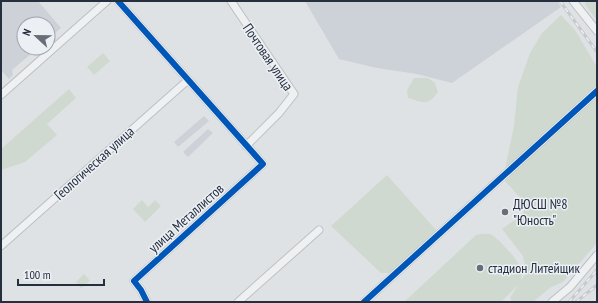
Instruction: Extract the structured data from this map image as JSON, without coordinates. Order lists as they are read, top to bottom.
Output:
{
  "streets": {
    "street": ["Почтовая улица", "Геологическая улица", "улица Металлистов"]
  },
  "crossings": [
    ["Почтовая улица", "улица Металлистов"]
  ],
  "places": ["ДЮСШ №8 \"Юность\"", "стадион Литейщик"],
  "scale_bar": "100 m",
  "north": "left"
}
